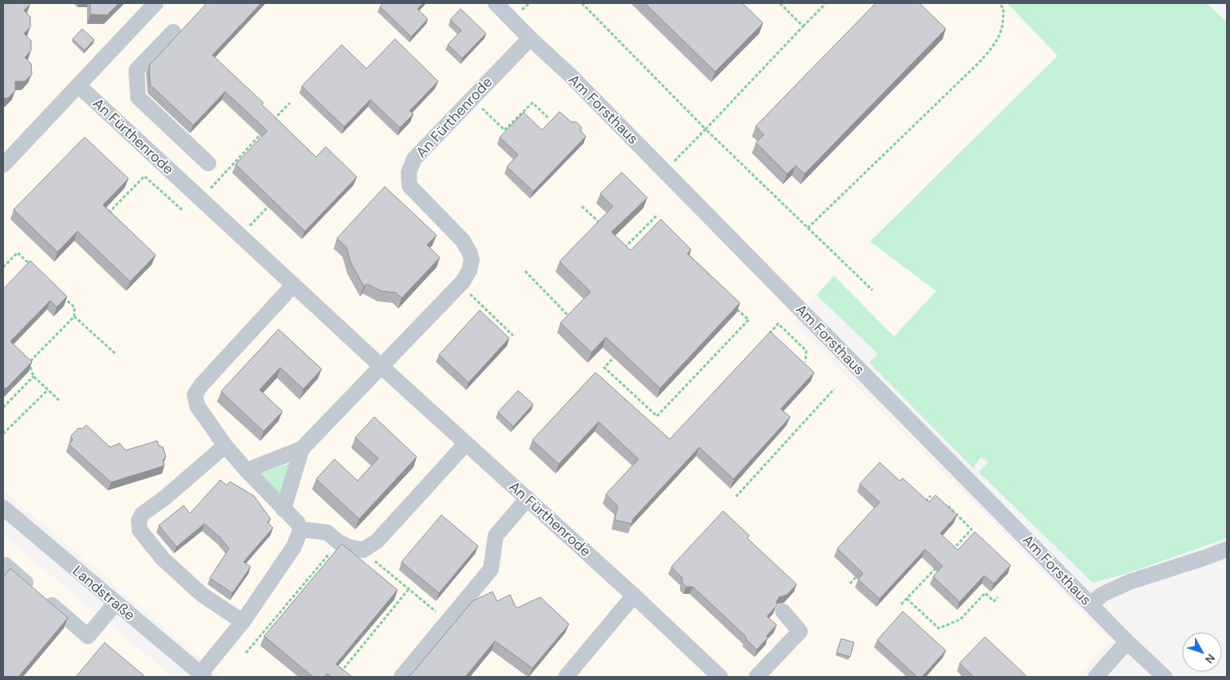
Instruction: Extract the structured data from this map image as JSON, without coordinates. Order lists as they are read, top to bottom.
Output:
{
  "streets": {
    "street": ["Am Forsthaus", "An Fürthenrode", "Landstraße"]
  },
  "crossings": [
    ["Am Forsthaus", "An Fürthenrode"]
  ],
  "north": "bottom right"
}
